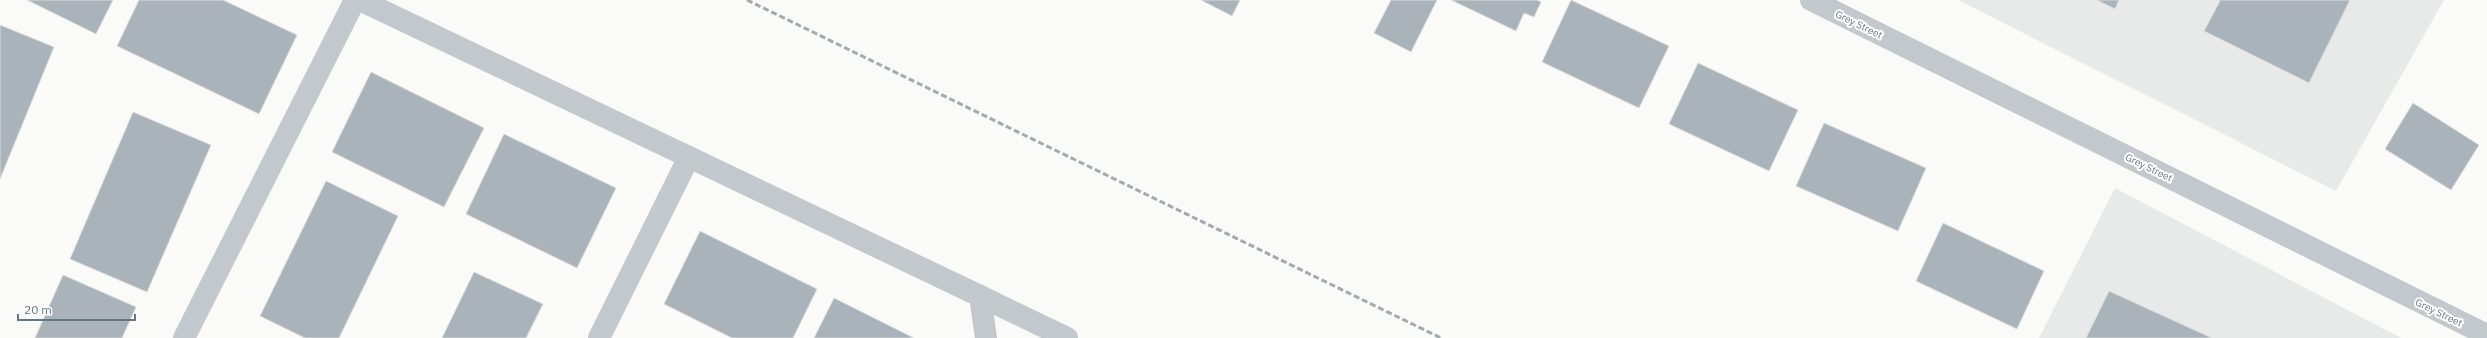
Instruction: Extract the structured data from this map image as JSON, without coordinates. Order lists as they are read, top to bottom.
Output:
{
  "streets": {
    "street": ["Grey Street"]
  },
  "scale_bar": "20 m"
}
